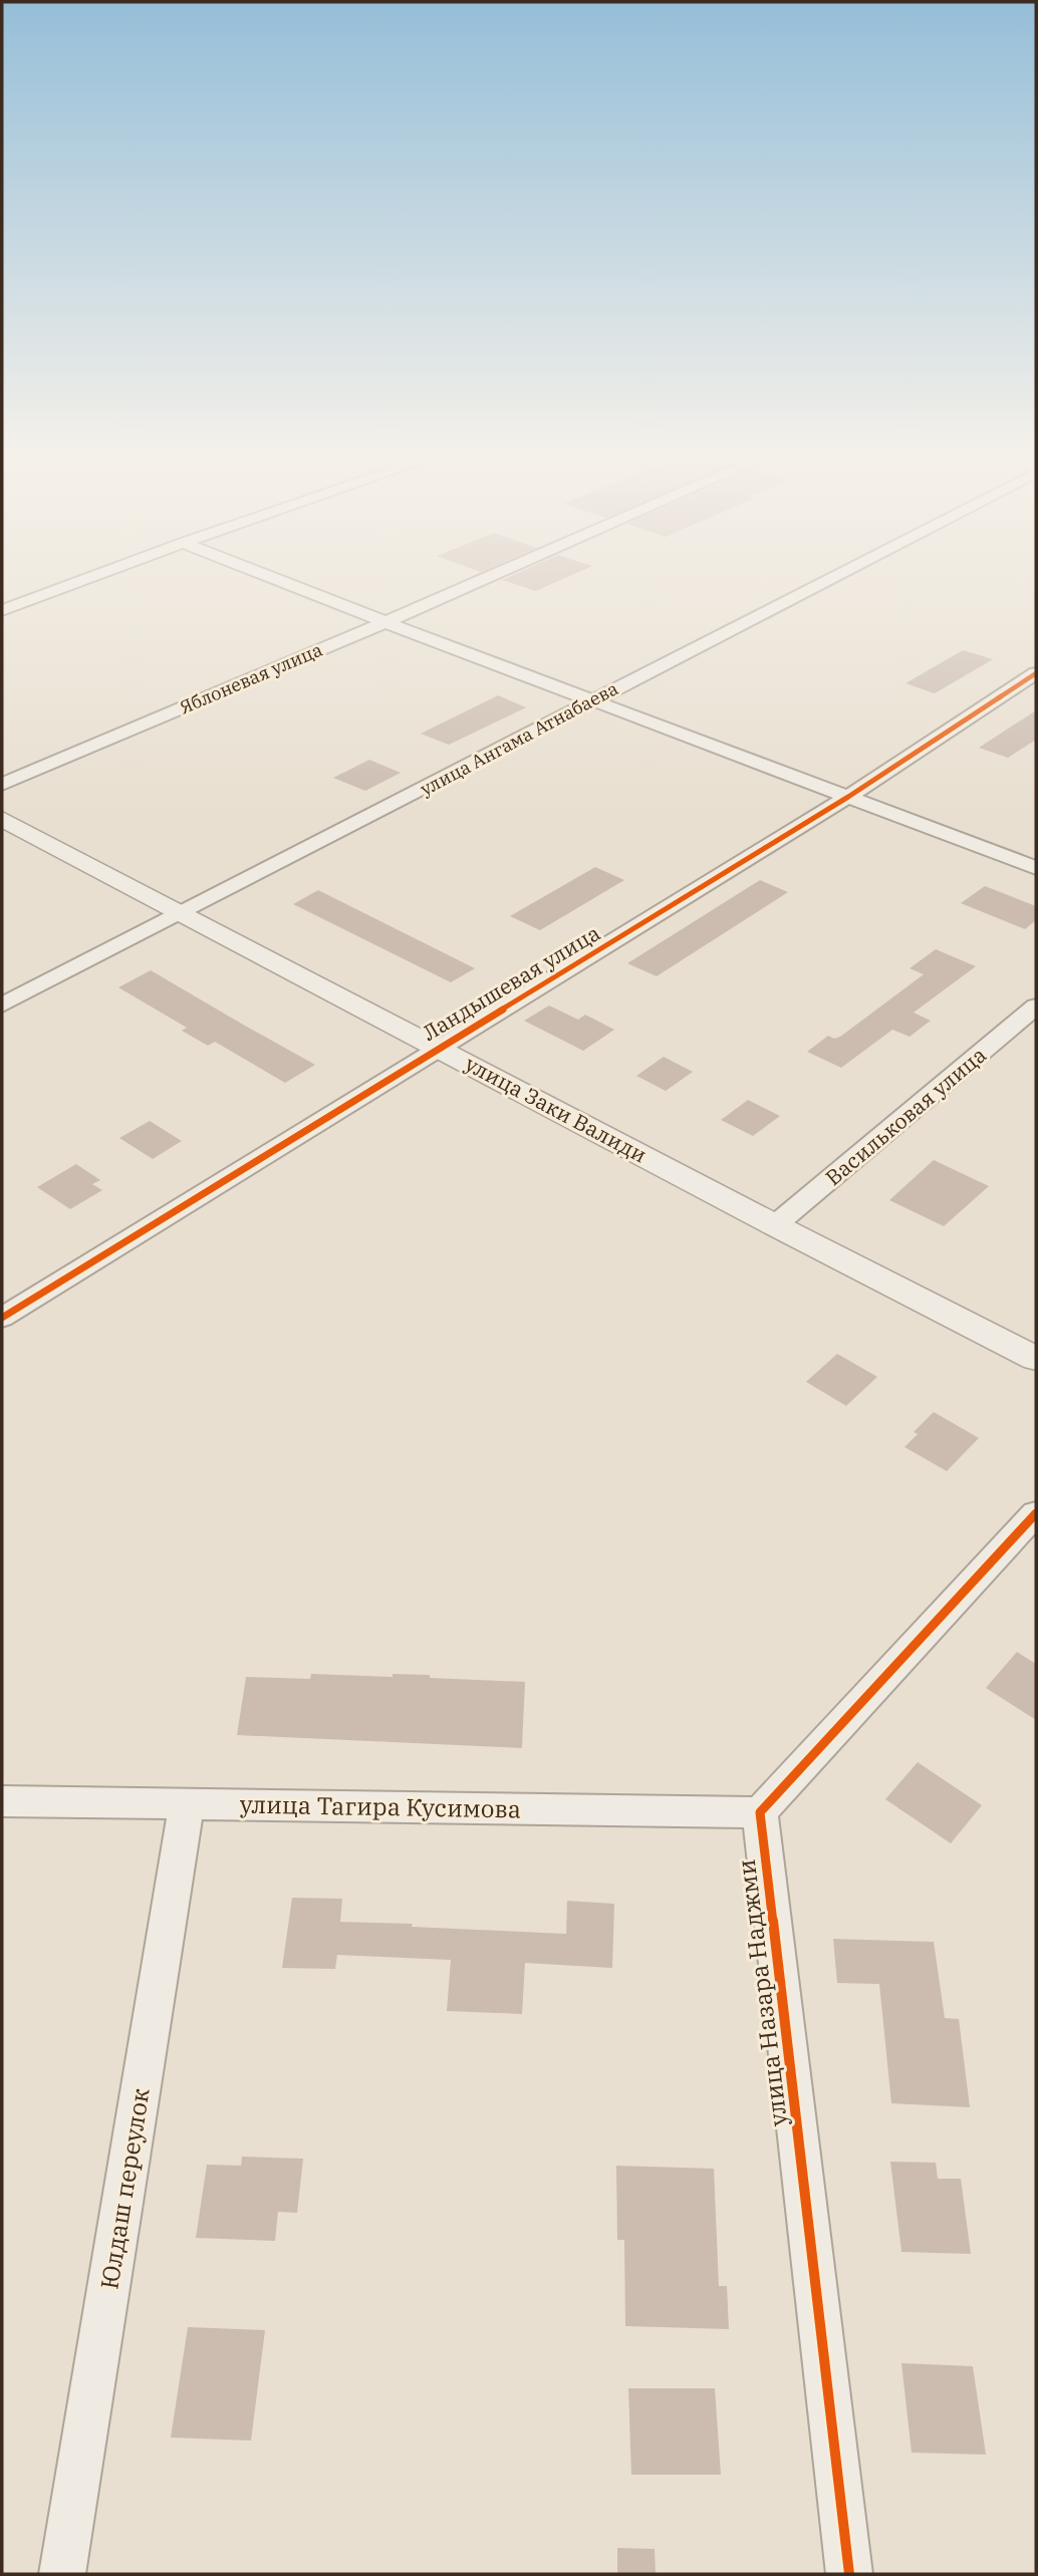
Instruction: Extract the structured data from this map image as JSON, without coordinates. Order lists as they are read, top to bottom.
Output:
{
  "streets": {
    "street": [
      "Яблоневая улица",
      "улица Ангама Атнабаева",
      "Ландышевая улица",
      "улица Заки Валиди",
      "Васильковая улица",
      "улица Тагира Кусимова",
      "улица Назара Наджми",
      "Юлдаш переулок"
    ]
  },
  "crossings": [
    ["улица Ангама Атнабаева", "улица Заки Валиди"],
    ["Ландышевая улица", "улица Заки Валиди"],
    ["улица Заки Валиди", "Васильковая улица"],
    ["улица Тагира Кусимова", "улица Назара Наджми"],
    ["улица Тагира Кусимова", "Юлдаш переулок"]
  ]
}
